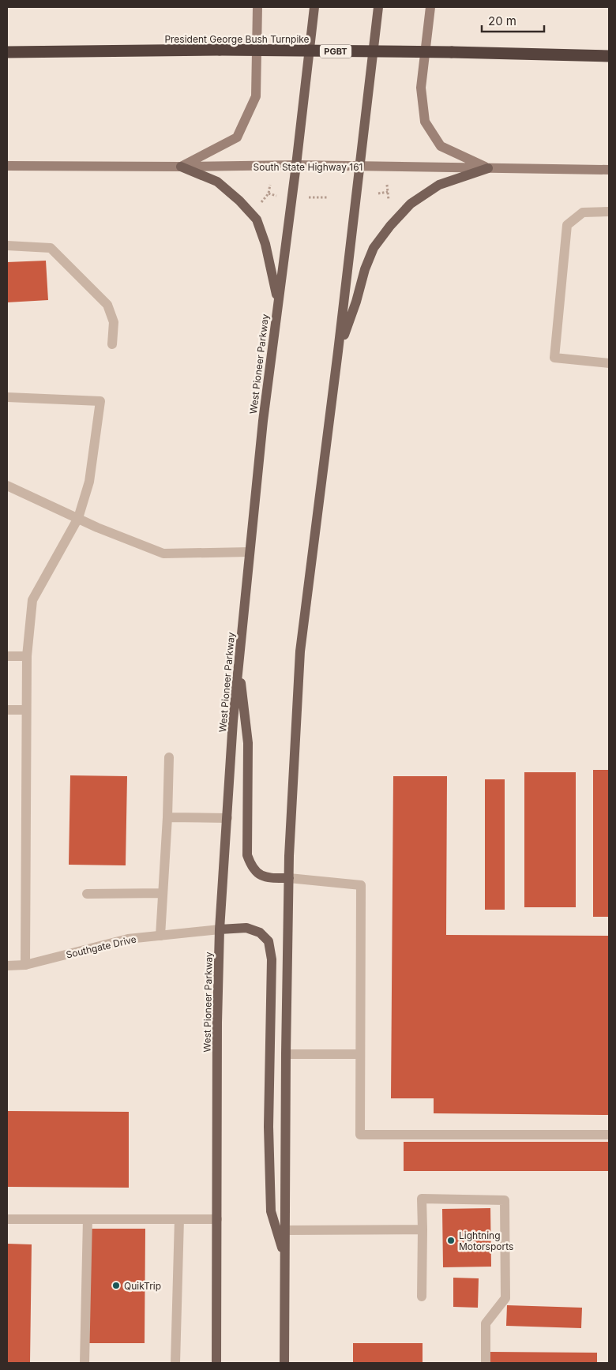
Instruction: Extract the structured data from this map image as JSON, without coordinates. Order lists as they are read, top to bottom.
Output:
{
  "streets": {
    "highway": ["President George Bush Turnpike", "PGBT"],
    "main road": ["South State Highway 161", "West Pioneer Parkway"],
    "street": ["Southgate Drive"]
  },
  "crossings": [
    ["South State Highway 161", "West Pioneer Parkway"],
    ["West Pioneer Parkway", "Southgate Drive"]
  ],
  "places": ["Lightning Motorsports", "QuikTrip"],
  "scale_bar": "20 m"
}
